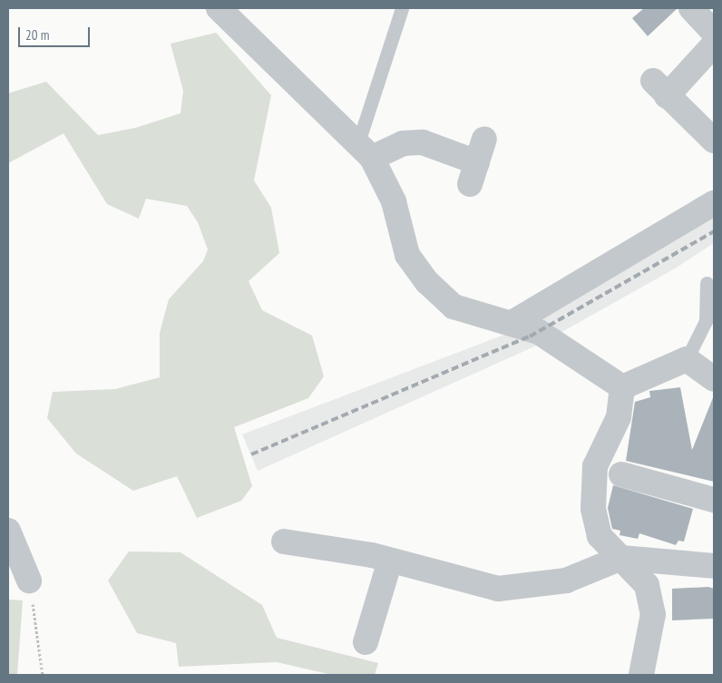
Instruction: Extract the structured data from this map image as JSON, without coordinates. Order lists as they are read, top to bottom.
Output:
{
  "scale_bar": "20 m"
}
